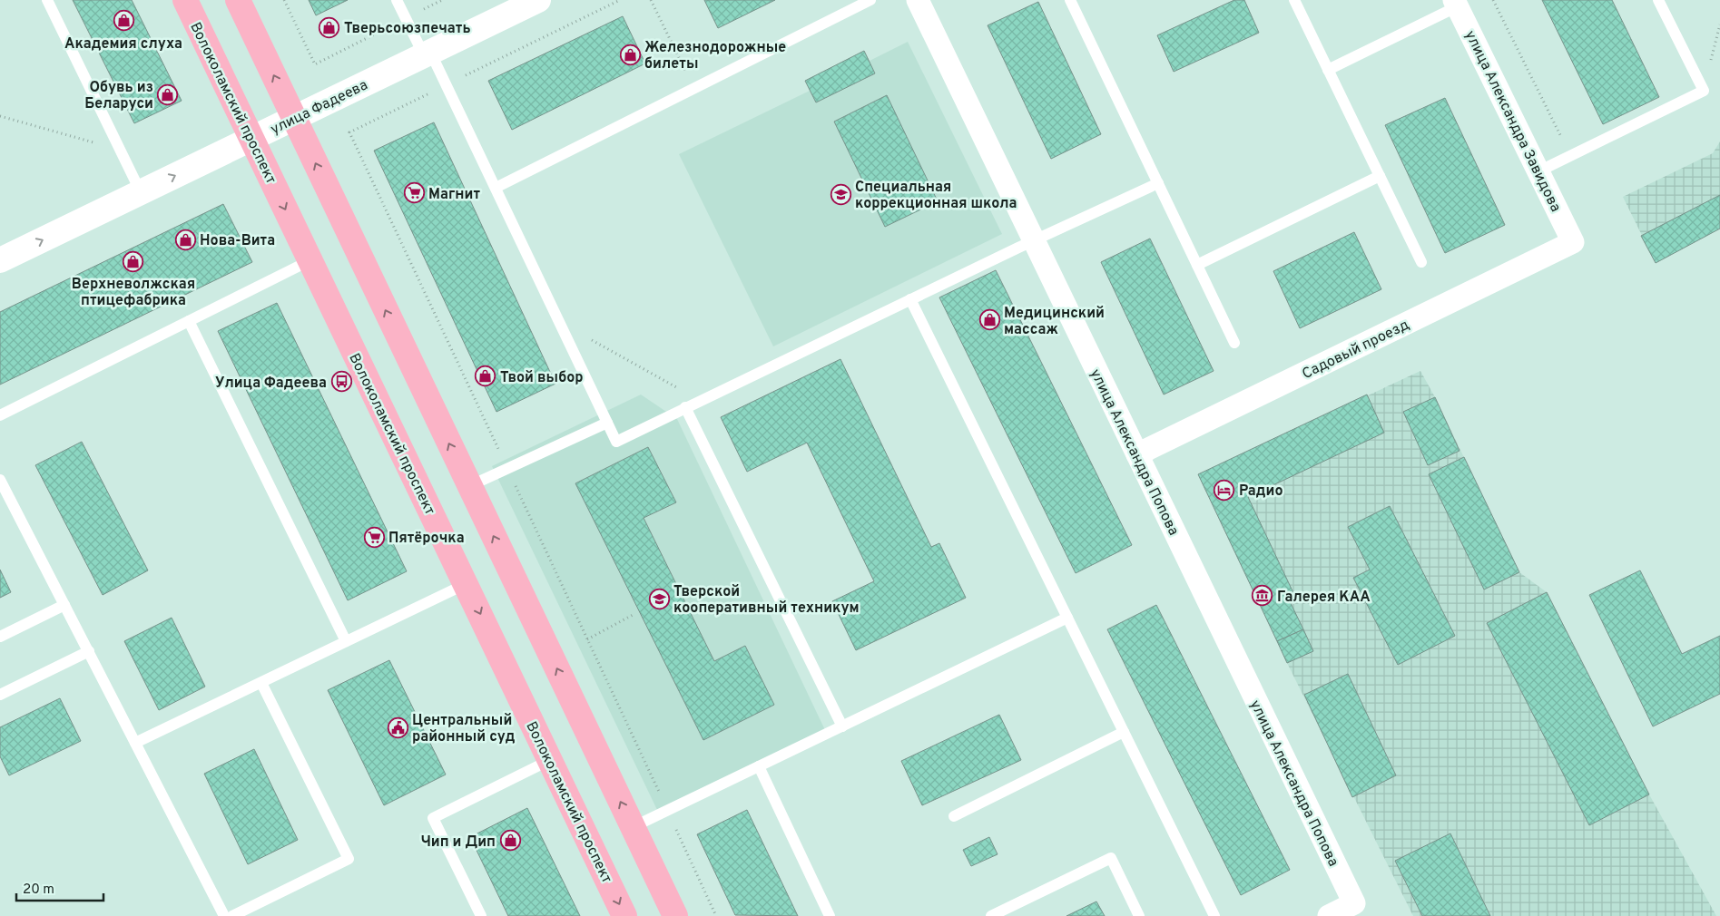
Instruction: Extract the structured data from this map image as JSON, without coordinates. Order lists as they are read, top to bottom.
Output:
{
  "streets": {
    "main road": ["Волоколамский проспект"],
    "street": [
      "улица Фадеева",
      "улица Александра Завидова",
      "Садовый проезд",
      "улица Александра Попова"
    ]
  },
  "crossings": [
    ["Волоколамский проспект", "улица Фадеева"],
    ["улица Александра Завидова", "Садовый проезд"],
    ["Садовый проезд", "улица Александра Попова"]
  ],
  "one_way": ["улица Фадеева"],
  "places": {
    "shop": [
      "Академия слуха",
      "Тверьсоюзпечать",
      "Железнодорожные билеты",
      "Обувь из Беларуси",
      "Нова-Вита",
      "Верхневолжская птицефабрика",
      "Медицинский массаж",
      "Твой выбор",
      "Чип и Дип"
    ],
    "supermarket": ["Магнит", "Пятёрочка"],
    "school or university": ["Специальная коррекционная школа", "Тверской кооперативный техникум"],
    "bus stop": ["Улица Фадеева"],
    "hotel": ["Радио"],
    "museum": ["Галерея КАА"],
    "public building": ["Центральный районный суд"]
  },
  "scale_bar": "20 m"
}
